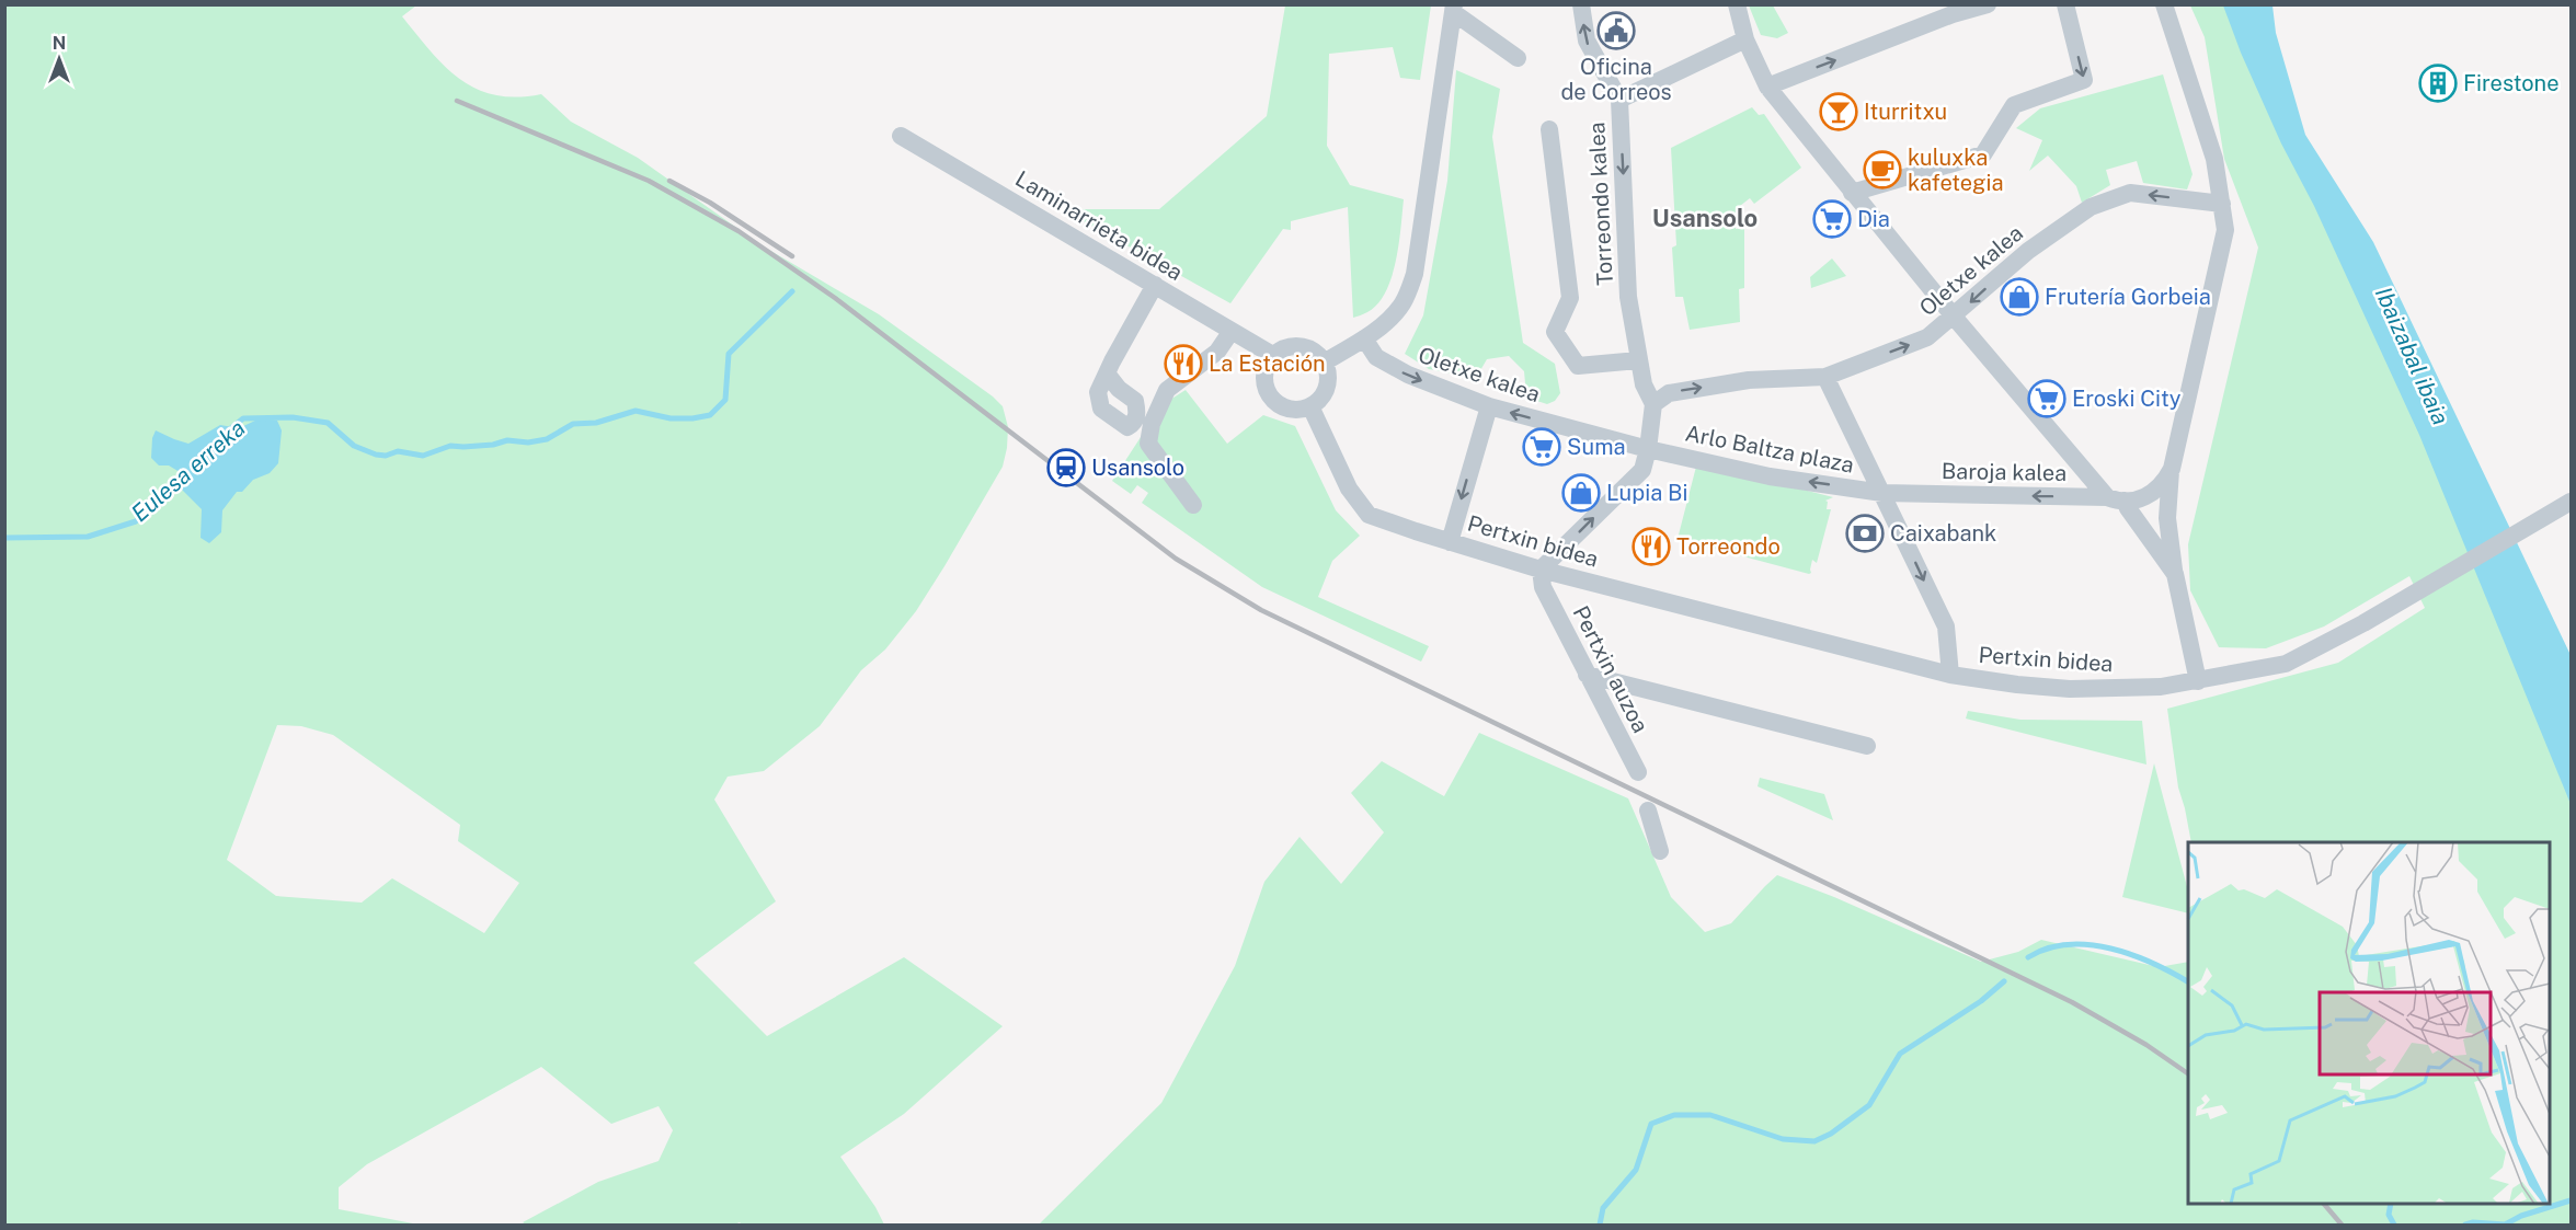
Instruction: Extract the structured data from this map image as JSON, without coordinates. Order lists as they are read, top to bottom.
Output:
{
  "streets": {
    "street": [
      "Torreondo kalea",
      "Laminarrieta bidea",
      "Oletxe kalea",
      "Arlo Baltza plaza",
      "Baroja kalea",
      "Pertxin bidea",
      "Pertxin auzoa"
    ]
  },
  "crossings": [
    ["Torreondo kalea", "Oletxe kalea"],
    ["Laminarrieta bidea", "Pertxin bidea"],
    ["Oletxe kalea", "Arlo Baltza plaza"],
    ["Oletxe kalea", "Pertxin bidea"],
    ["Arlo Baltza plaza", "Baroja kalea"],
    ["Pertxin bidea", "Pertxin auzoa"]
  ],
  "one_way": ["Arlo Baltza plaza", "Baroja kalea"],
  "districts": ["Usansolo"],
  "water": ["Ibaizabal ibaia", "Eulesa erreka"],
  "places": {
    "public building": ["Oficina de Correos"],
    "building": ["Firestone"],
    "bar": ["Iturritxu"],
    "cafe": ["kuluxka kafetegia"],
    "supermarket": ["Dia", "Eroski City", "Suma"],
    "shop": ["Frutería Gorbeia", "Lupia Bi"],
    "restaurant": ["La Estación", "Torreondo"],
    "station": ["Usansolo"],
    "bank": ["Caixabank"]
  },
  "north": "top"
}
